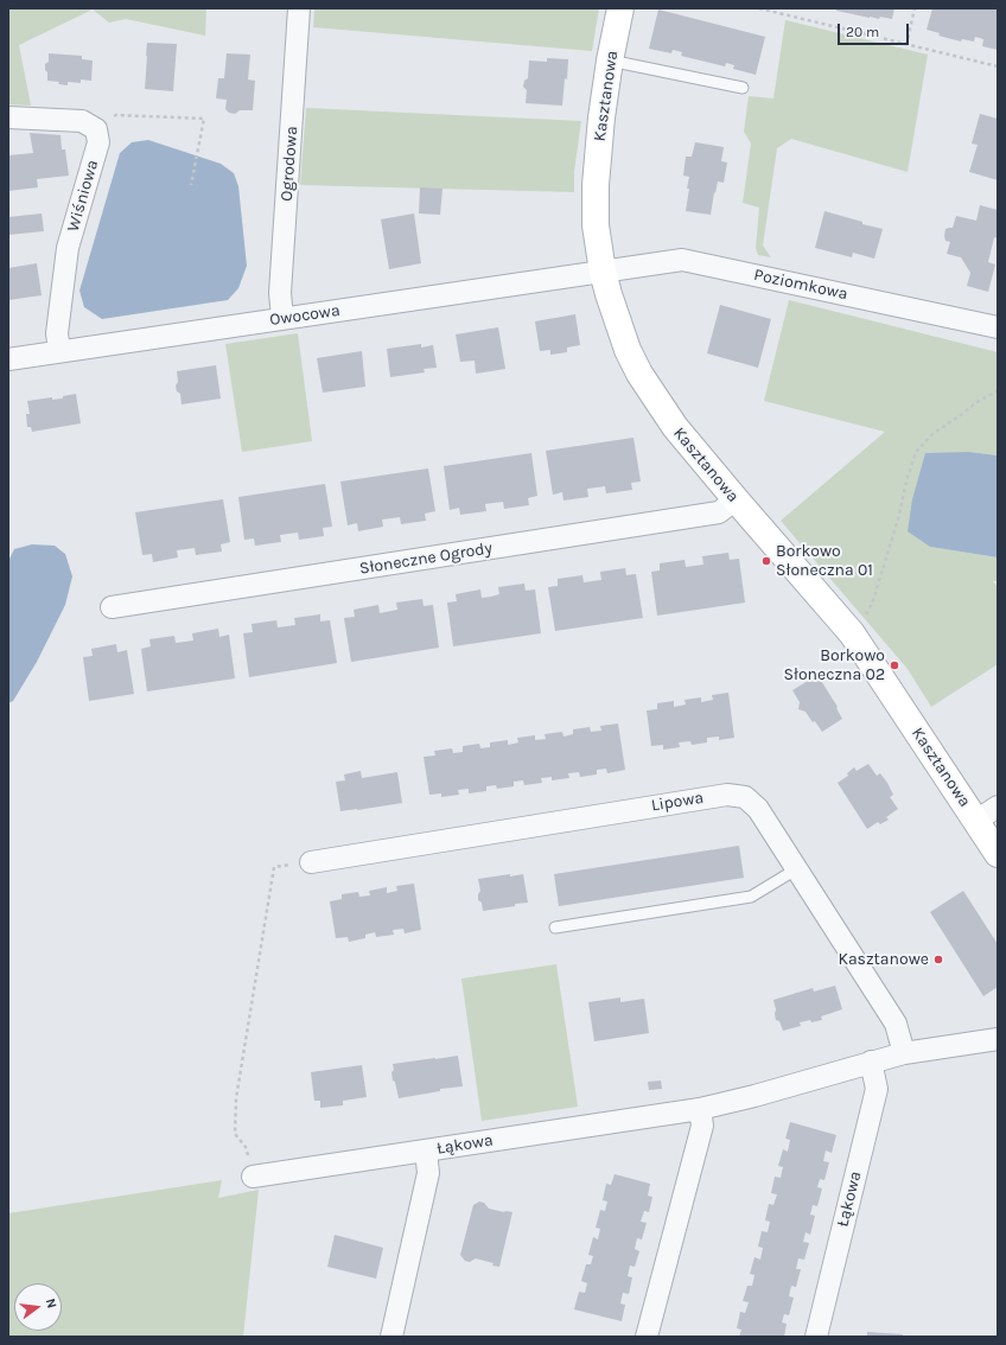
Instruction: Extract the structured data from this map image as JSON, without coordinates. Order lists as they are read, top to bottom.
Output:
{
  "streets": {
    "street": [
      "Kasztanowa",
      "Ogrodowa",
      "Wiśniowa",
      "Poziomkowa",
      "Owocowa",
      "Słoneczne Ogrody",
      "Lipowa",
      "Łąkowa"
    ]
  },
  "crossings": [
    ["Kasztanowa", "Poziomkowa"],
    ["Kasztanowa", "Owocowa"],
    ["Kasztanowa", "Słoneczne Ogrody"],
    ["Ogrodowa", "Owocowa"],
    ["Wiśniowa", "Owocowa"],
    ["Poziomkowa", "Owocowa"],
    ["Lipowa", "Łąkowa"]
  ],
  "places": ["Borkowo Słoneczna 01", "Borkowo Słoneczna 02", "Kasztanowe"],
  "scale_bar": "20 m",
  "north": "right"
}
